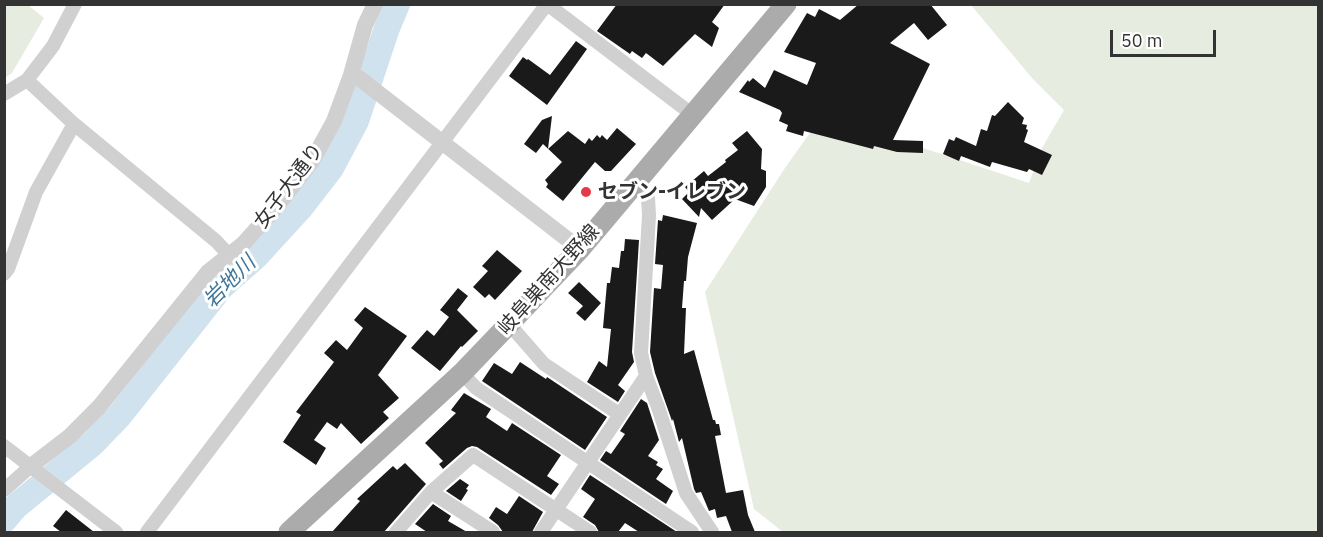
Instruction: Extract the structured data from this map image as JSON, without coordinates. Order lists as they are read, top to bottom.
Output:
{
  "streets": {
    "main road": ["岐阜巣南大野線"],
    "street": ["女子大通り"]
  },
  "water": ["岩地川"],
  "places": ["セブン-イレブン"],
  "scale_bar": "50 m"
}
